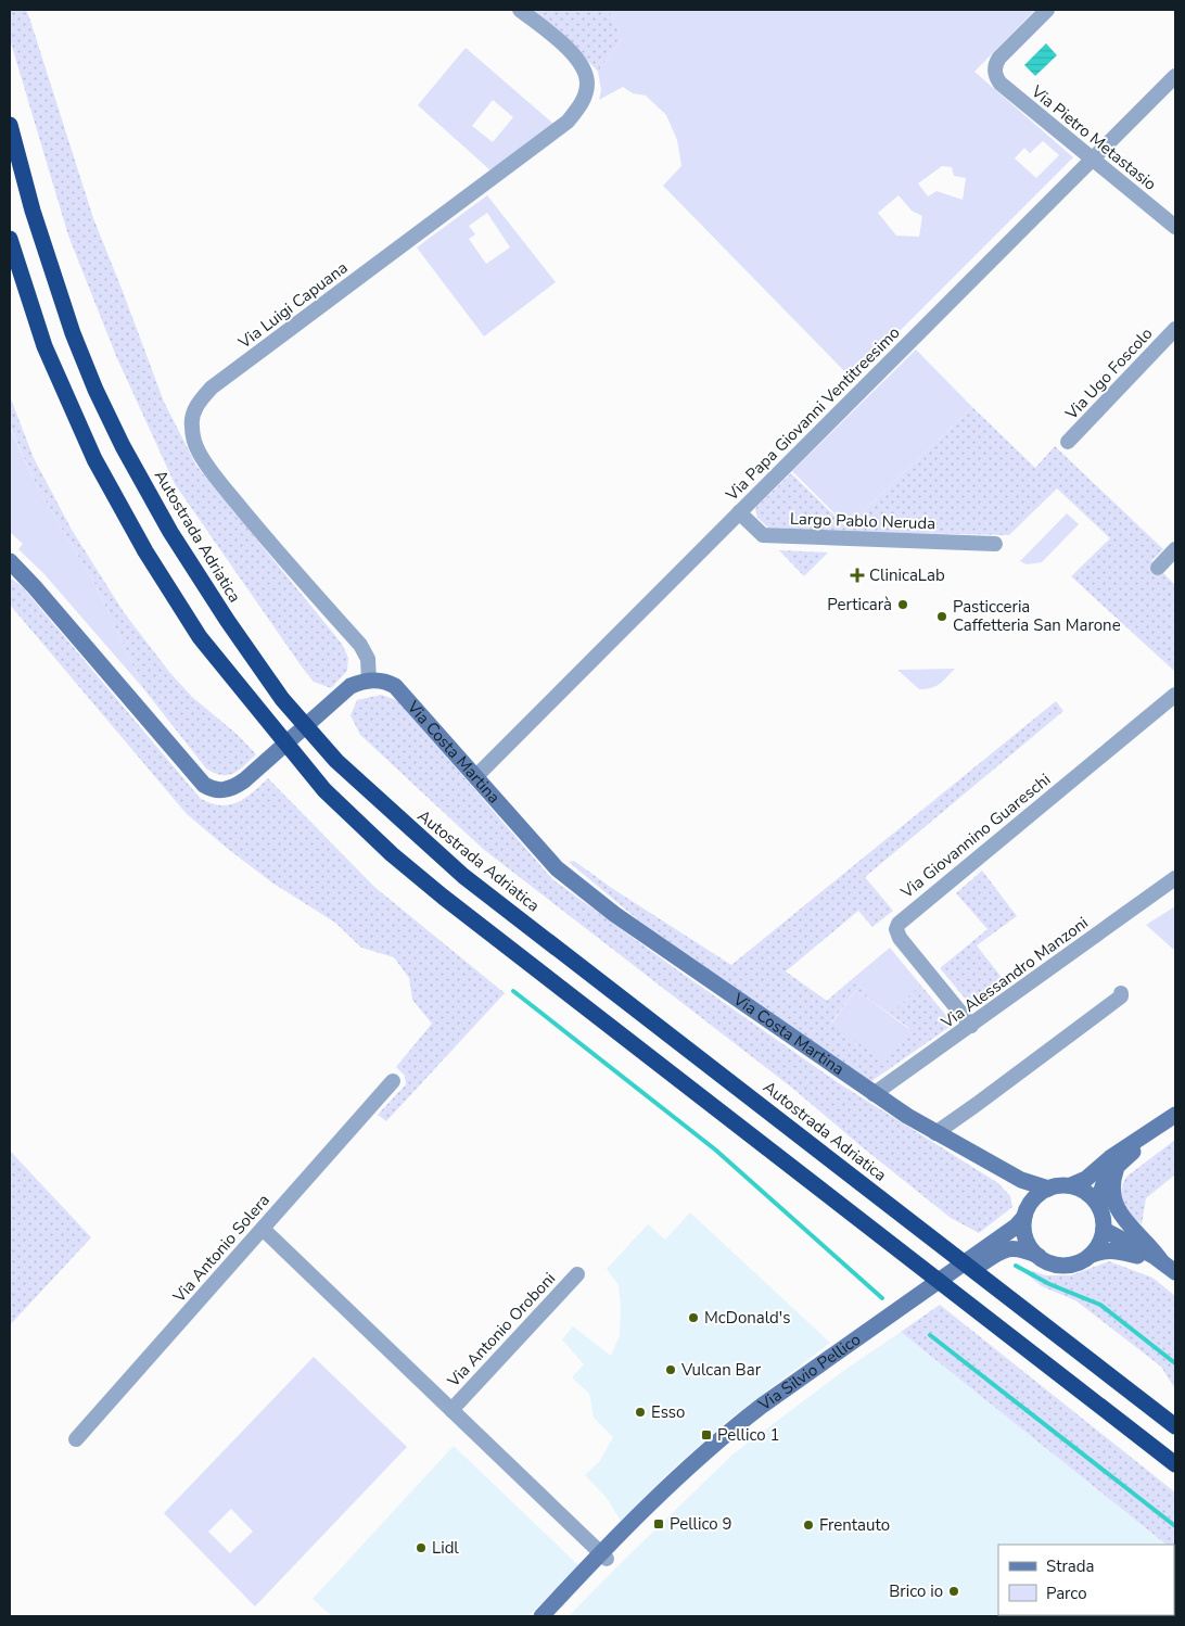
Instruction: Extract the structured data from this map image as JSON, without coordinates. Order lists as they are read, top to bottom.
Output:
{
  "streets": {
    "highway": ["Autostrada Adriatica"],
    "main road": ["Via Costa Martina", "Via Silvio Pellico"],
    "street": [
      "Via Pietro Metastasio",
      "Via Luigi Capuana",
      "Via Ugo Foscolo",
      "Via Papa Giovanni Ventitreesimo",
      "Largo Pablo Neruda",
      "Via Giovannino Guareschi",
      "Via Alessandro Manzoni",
      "Via Antonio Solera",
      "Via Antonio Oroboni"
    ]
  },
  "crossings": [
    ["Via Pietro Metastasio", "Via Papa Giovanni Ventitreesimo"],
    ["Via Luigi Capuana", "Via Costa Martina"],
    ["Via Papa Giovanni Ventitreesimo", "Largo Pablo Neruda"],
    ["Via Papa Giovanni Ventitreesimo", "Via Costa Martina"],
    ["Via Costa Martina", "Via Alessandro Manzoni"],
    ["Via Costa Martina", "Via Silvio Pellico"],
    ["Via Giovannino Guareschi", "Via Alessandro Manzoni"]
  ],
  "places": {
    "health": ["ClinicaLab"],
    "other": [
      "Perticarà",
      "Pasticceria Caffetteria San Marone",
      "McDonald's",
      "Vulcan Bar",
      "Esso",
      "Frentauto",
      "Lidl",
      "Brico io"
    ],
    "transit": ["Pellico 1", "Pellico 9"]
  },
  "legend": ["Strada", "Parco"]
}
